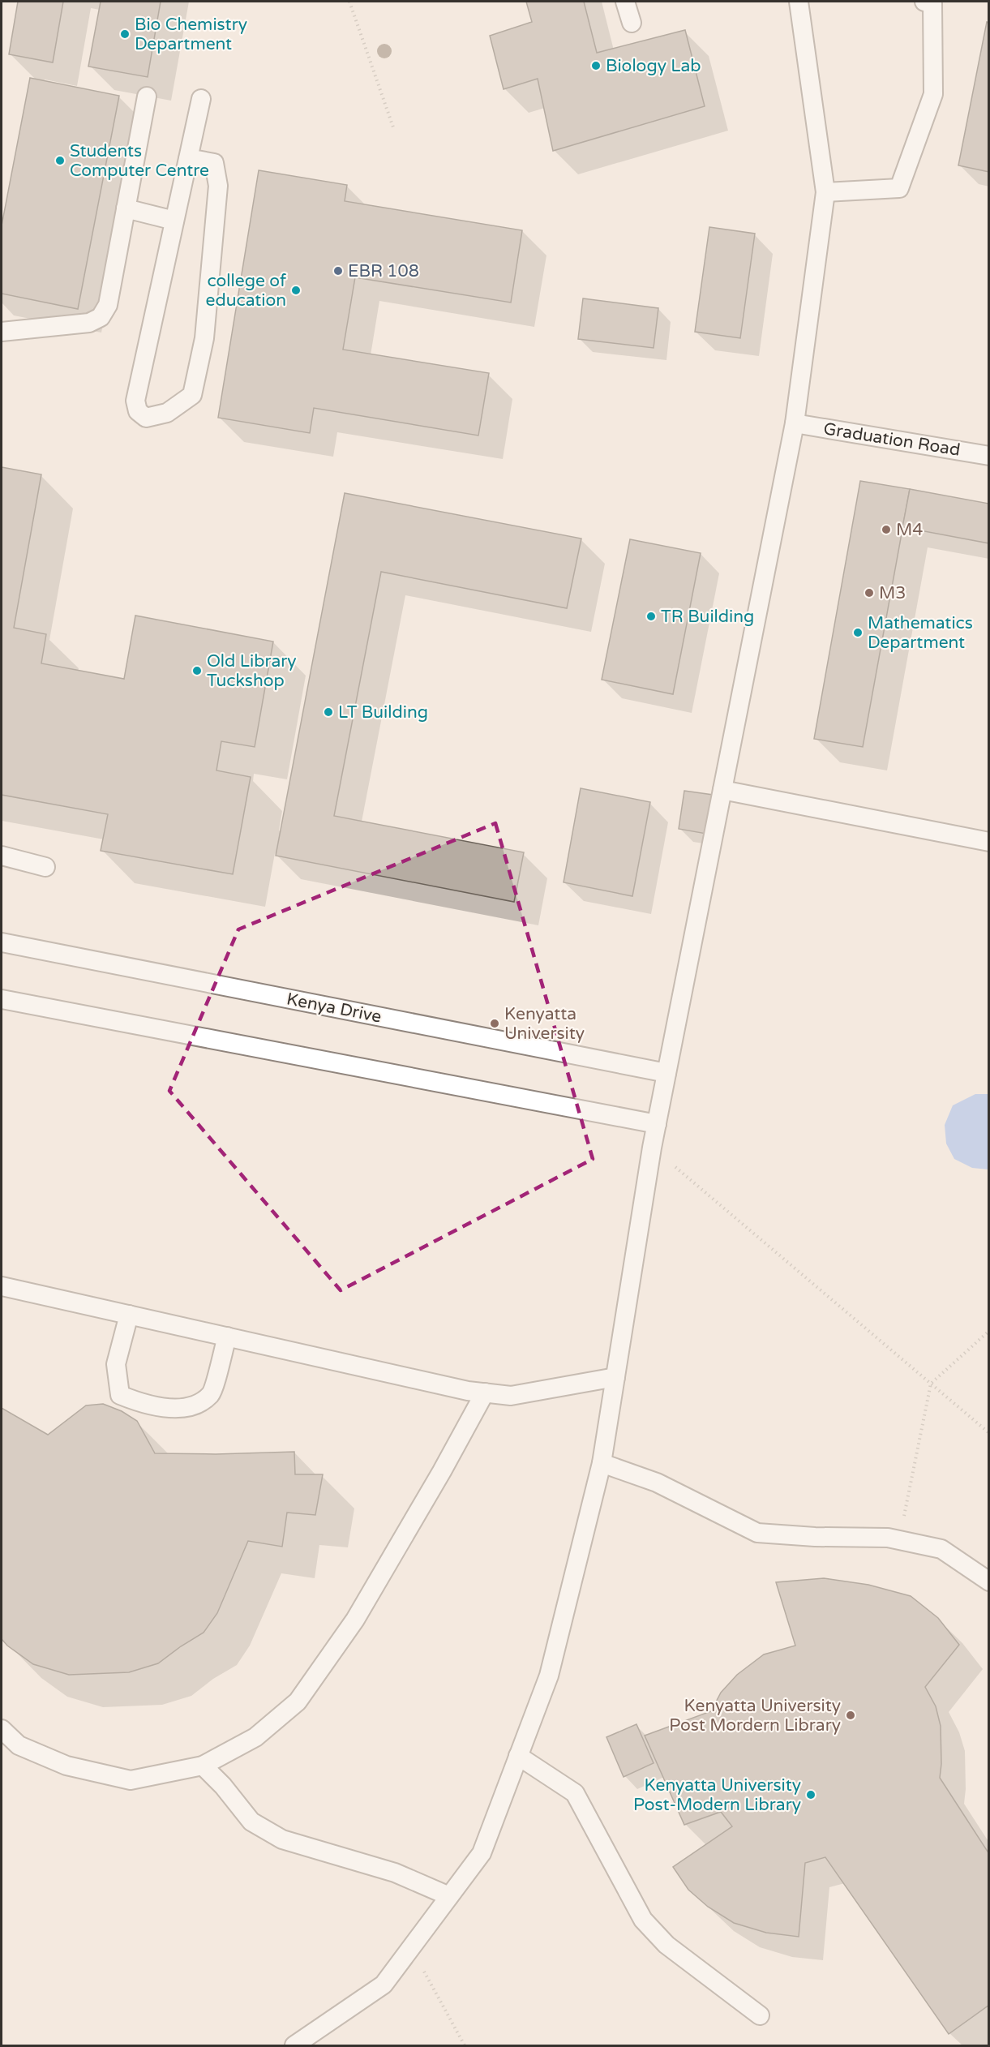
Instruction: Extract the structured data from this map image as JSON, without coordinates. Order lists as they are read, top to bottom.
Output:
{
  "streets": {
    "lane": ["Graduation Road", "Kenya Drive"]
  },
  "places": [
    "Bio Chemistry Department",
    "Biology Lab",
    "Students Computer Centre",
    "EBR 108",
    "college of education",
    "M4",
    "M3",
    "TR Building",
    "Mathematics Department",
    "Old Library Tuckshop",
    "LT Building",
    "Kenyatta University",
    "Kenyatta University Post Mordern Library",
    "Kenyatta University Post-Modern Library"
  ]
}
